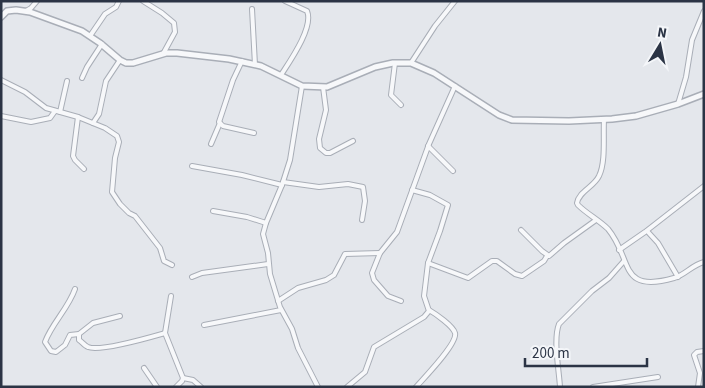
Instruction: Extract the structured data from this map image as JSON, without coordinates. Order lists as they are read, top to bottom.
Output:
{
  "scale_bar": "200 m",
  "north": "top"
}
